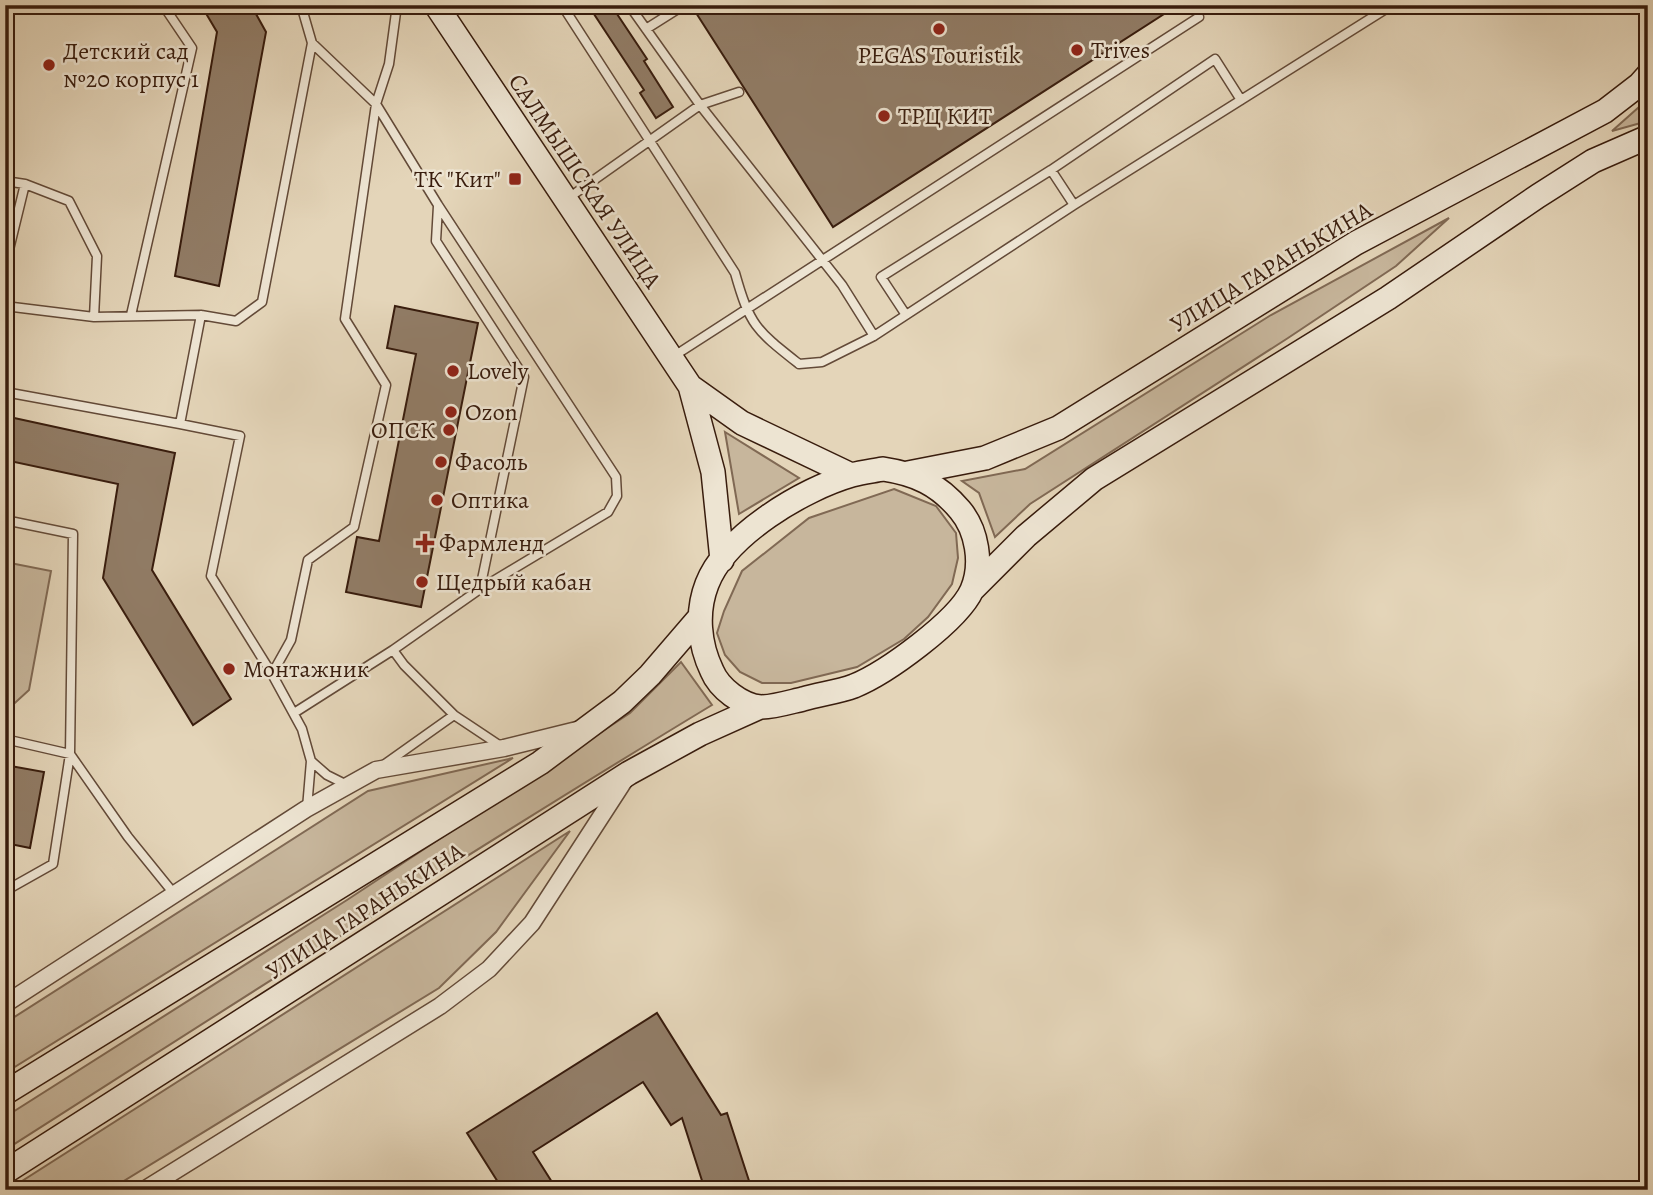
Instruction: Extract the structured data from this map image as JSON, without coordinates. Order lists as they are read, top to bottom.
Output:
{
  "streets": {
    "main road": ["САЛМЫШСКАЯ УЛИЦА", "УЛИЦА ГАРАНЬКИНА"]
  },
  "places": {
    "other": [
      "PEGAS Touristik",
      "Trives",
      "Детский сад №20 корпус 1",
      "ТРЦ КИТ",
      "Lovely",
      "Ozon",
      "ОПСК",
      "Фасоль",
      "Оптика",
      "Щедрый кабан",
      "Монтажник"
    ],
    "transit": ["ТК \"Кит\""],
    "health": ["Фармленд"]
  }
}
